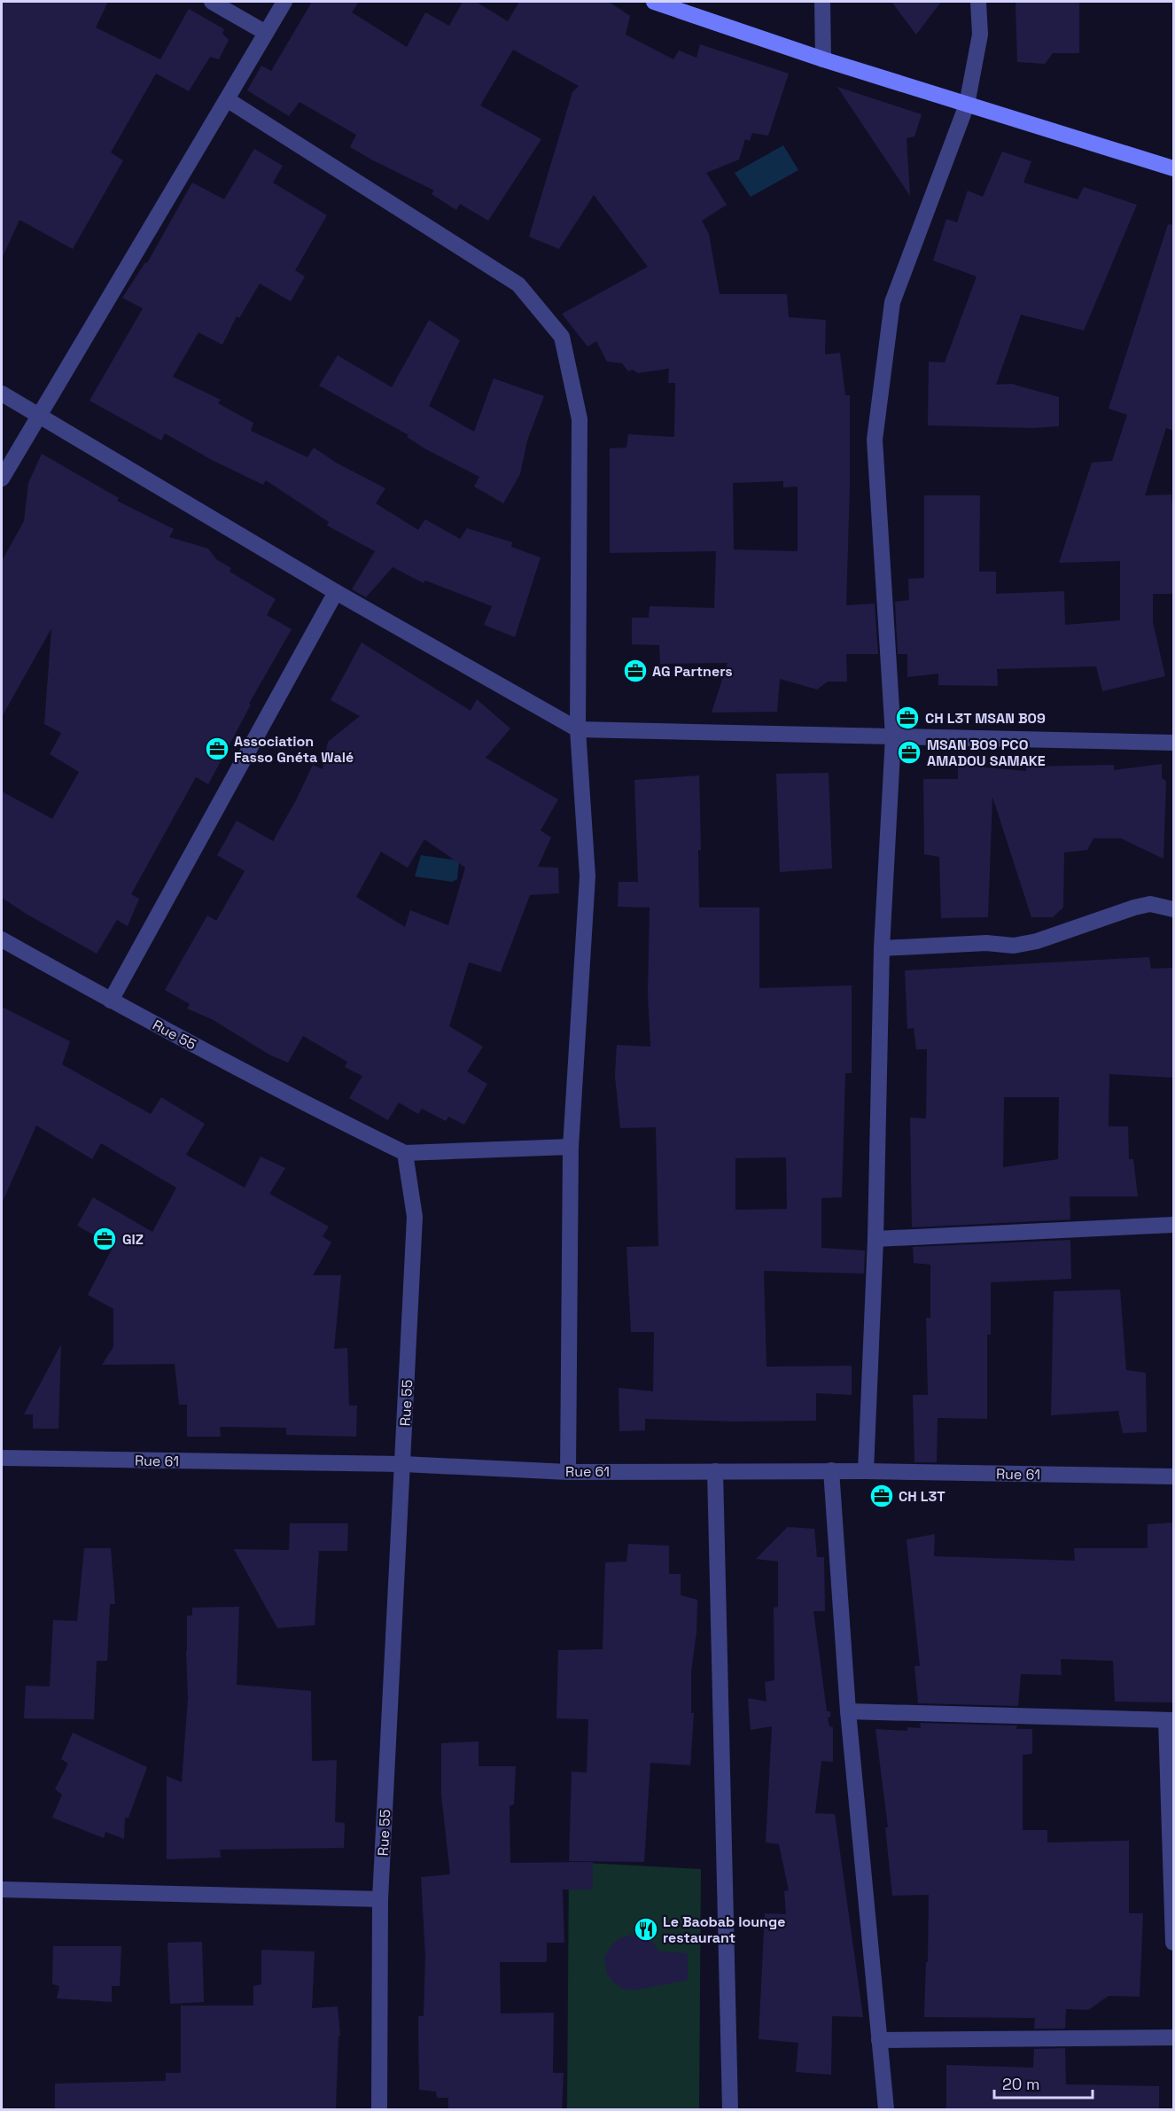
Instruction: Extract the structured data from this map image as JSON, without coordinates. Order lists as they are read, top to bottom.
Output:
{
  "streets": {
    "street": ["Rue 55", "Rue 61"]
  },
  "crossings": [
    ["Rue 55", "Rue 61"]
  ],
  "places": {
    "office": [
      "AG Partners",
      "CH L3T MSAN B09",
      "Association Fasso Gnéta Walé",
      "MSAN B09 PCO AMADOU SAMAKE",
      "GIZ",
      "CH L3T"
    ],
    "restaurant": ["Le Baobab lounge restaurant"]
  },
  "scale_bar": "20 m"
}
